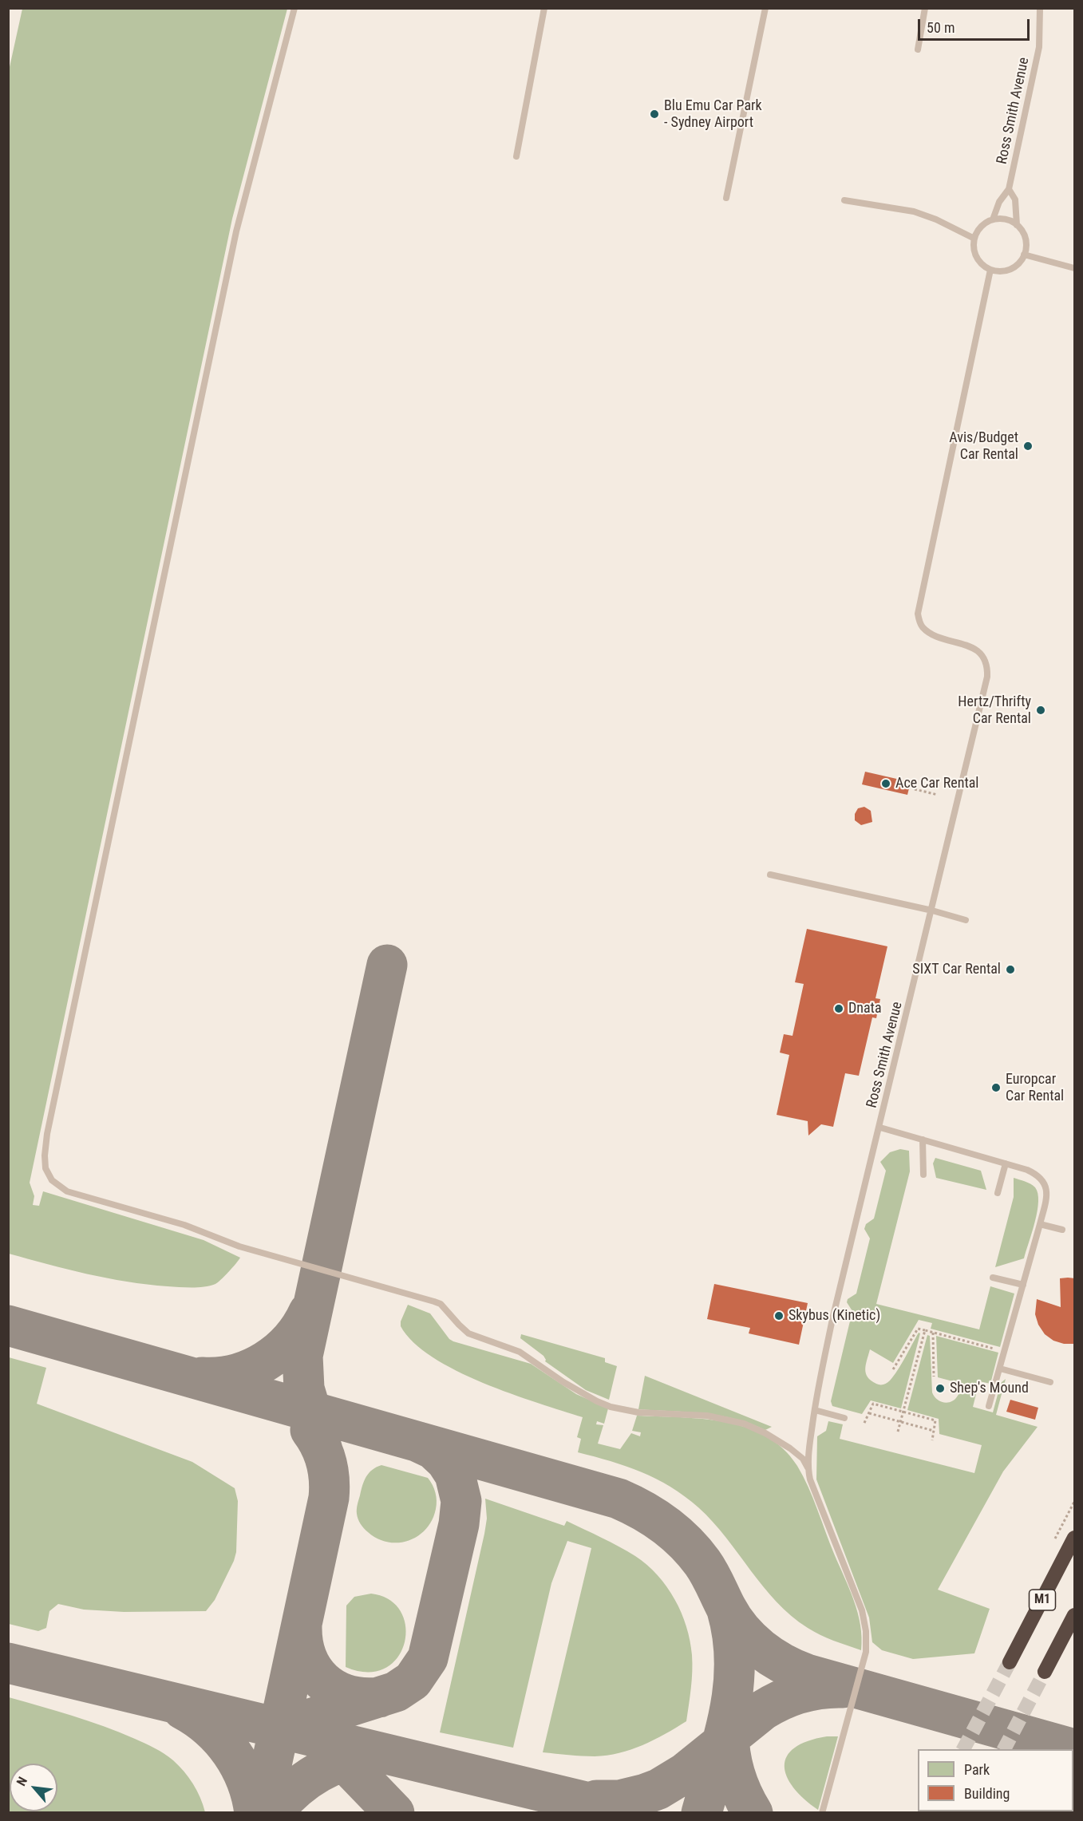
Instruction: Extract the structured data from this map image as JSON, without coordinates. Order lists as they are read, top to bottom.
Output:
{
  "streets": {
    "highway": ["M1"],
    "lane": ["Ross Smith Avenue"]
  },
  "places": [
    "Blu Emu Car Park - Sydney Airport",
    "Avis/Budget Car Rental",
    "Hertz/Thrifty Car Rental",
    "Ace Car Rental",
    "SIXT Car Rental",
    "Dnata",
    "Europcar Car Rental",
    "Skybus (Kinetic)",
    "Shep's Mound"
  ],
  "legend": ["Park", "Building"],
  "scale_bar": "50 m",
  "north": "top left"
}
